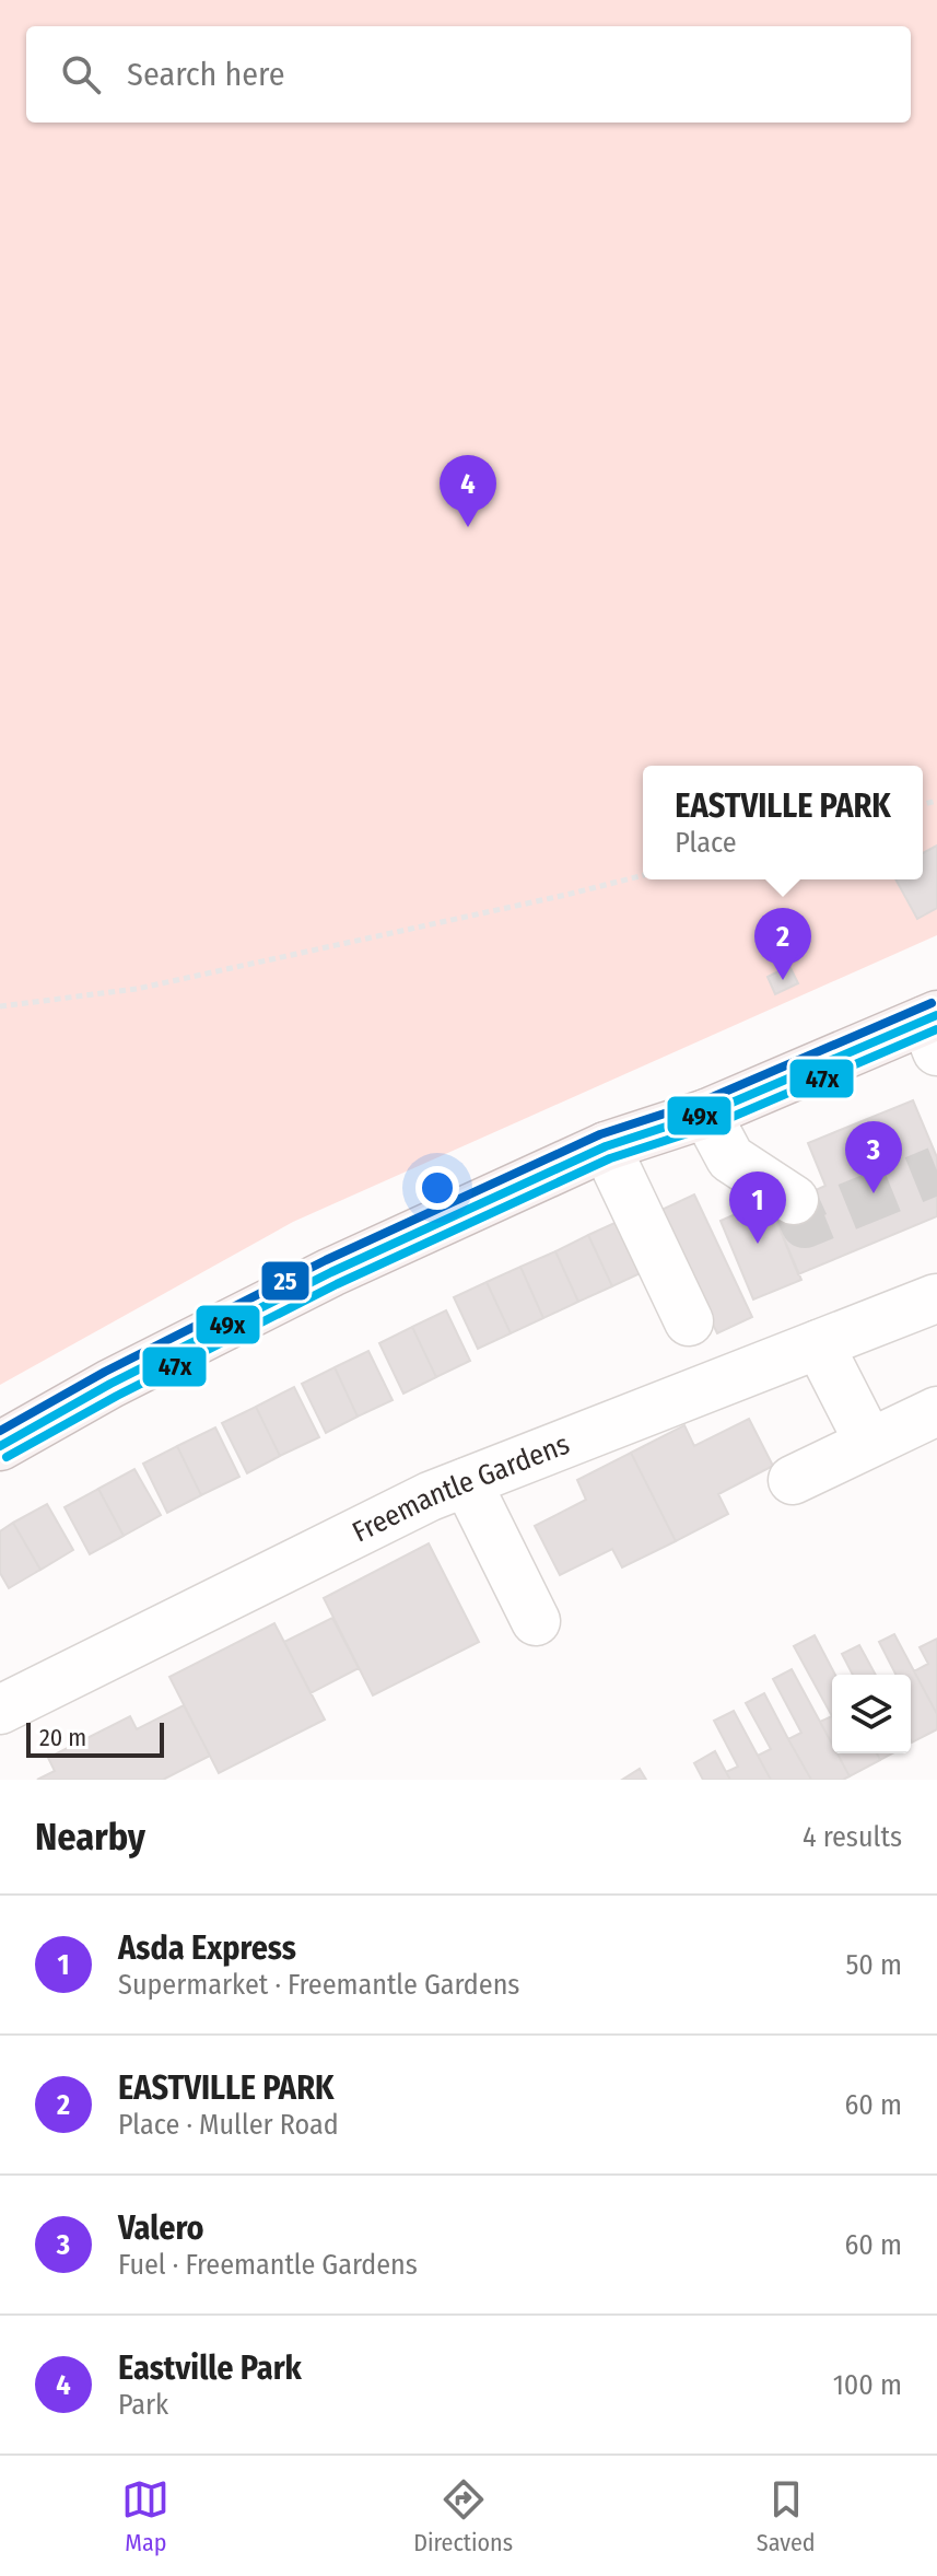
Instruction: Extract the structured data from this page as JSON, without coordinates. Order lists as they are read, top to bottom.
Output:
{
  "streets": {
    "street": ["Freemantle Gardens"]
  },
  "lines": ["transit line 25", "transit line 49x", "transit line 47x"],
  "scale_bar": "20 m",
  "page": {
    "search": "Search here",
    "pins": [
      "4",
      "2",
      "3",
      "1"
    ],
    "popup": ["EASTVILLE PARK", "Place"],
    "scale": "20 m",
    "heading": ["Nearby", "4 results"],
    "list": [
      {
        "mark": "1",
        "name": "Asda Express",
        "note": "Supermarket · Freemantle Gardens",
        "value": "50 m"
      },
      {
        "mark": "2",
        "name": "EASTVILLE PARK",
        "note": "Place · Muller Road",
        "value": "60 m"
      },
      {
        "mark": "3",
        "name": "Valero",
        "note": "Fuel · Freemantle Gardens",
        "value": "60 m"
      },
      {
        "mark": "4",
        "name": "Eastville Park",
        "note": "Park",
        "value": "100 m"
      }
    ],
    "nav": ["Map", "Directions", "Saved"]
  }
}
